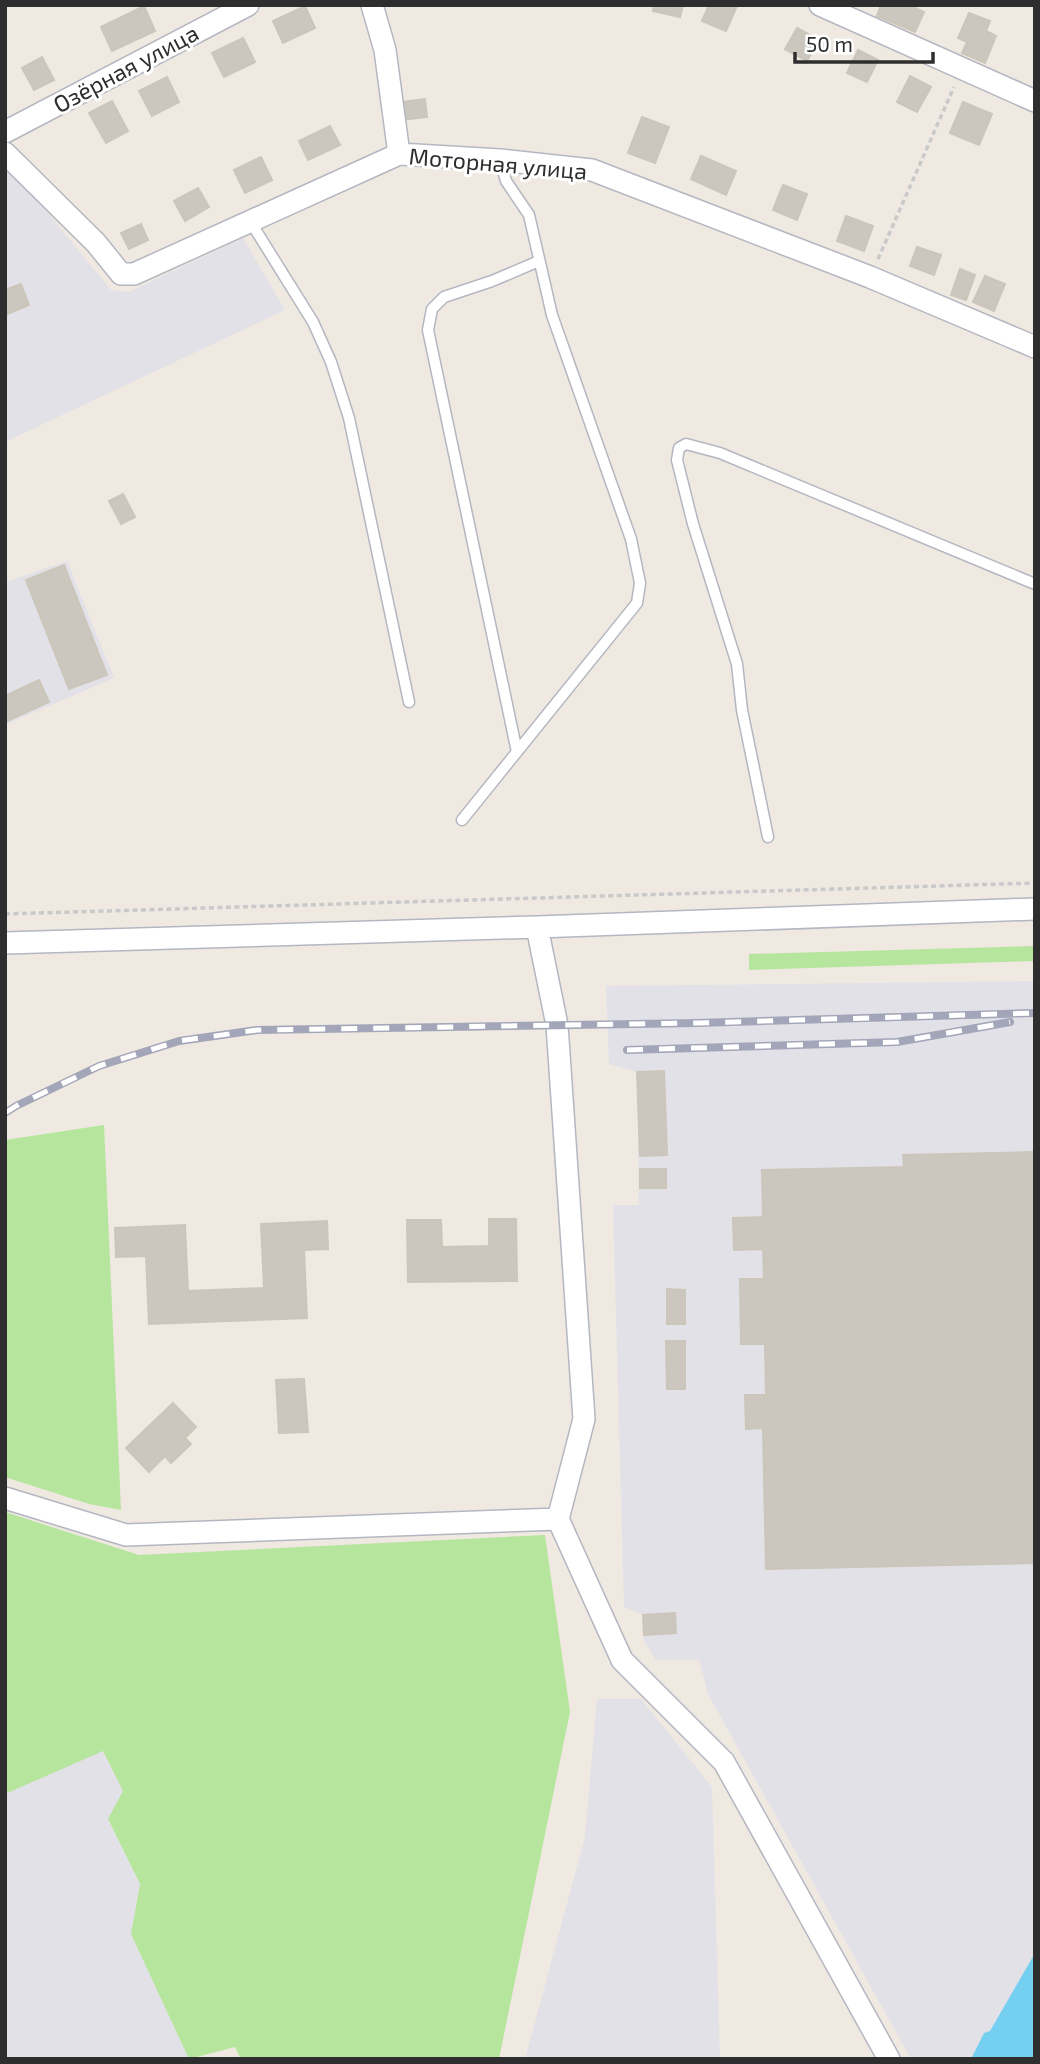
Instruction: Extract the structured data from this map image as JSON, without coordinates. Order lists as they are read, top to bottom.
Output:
{
  "streets": {
    "street": ["Озёрная улица", "Моторная улица"]
  },
  "scale_bar": "50 m"
}
